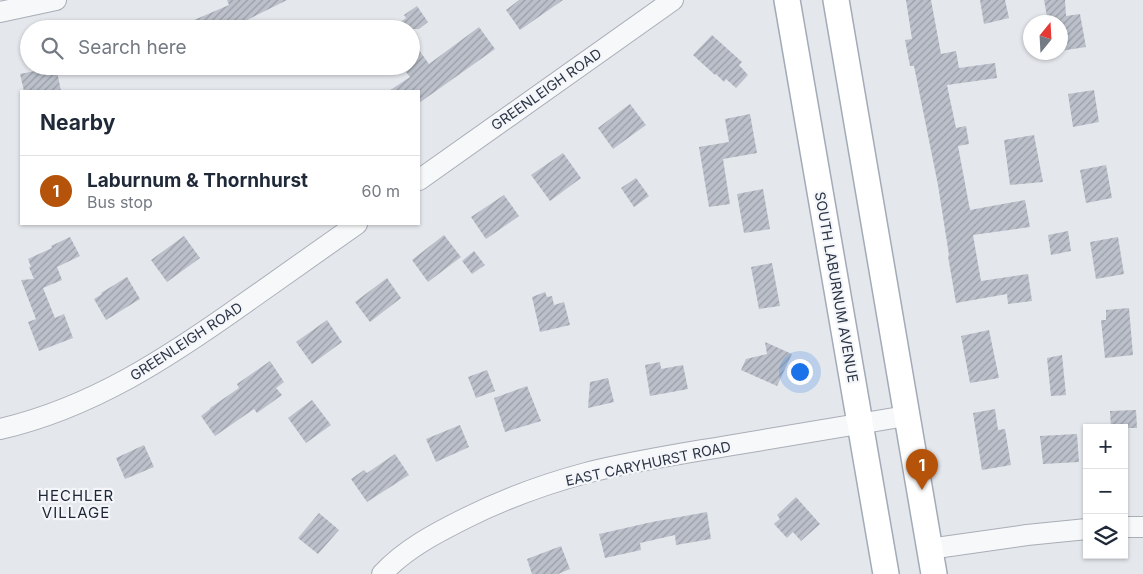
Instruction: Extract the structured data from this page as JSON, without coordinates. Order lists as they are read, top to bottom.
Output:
{
  "streets": {
    "main road": ["SOUTH LABURNUM AVENUE"],
    "street": ["GREENLEIGH ROAD", "EAST CARYHURST ROAD"]
  },
  "crossings": [
    ["SOUTH LABURNUM AVENUE", "EAST CARYHURST ROAD"]
  ],
  "districts": ["HECHLER VILLAGE"],
  "north": "top",
  "page": {
    "search": "Search here",
    "heading": "Nearby",
    "list": [
      {
        "mark": "1",
        "name": "Laburnum & Thornhurst",
        "note": "Bus stop",
        "value": "60 m"
      }
    ],
    "map_buttons": ["+", "−"],
    "pins": "1"
  }
}
